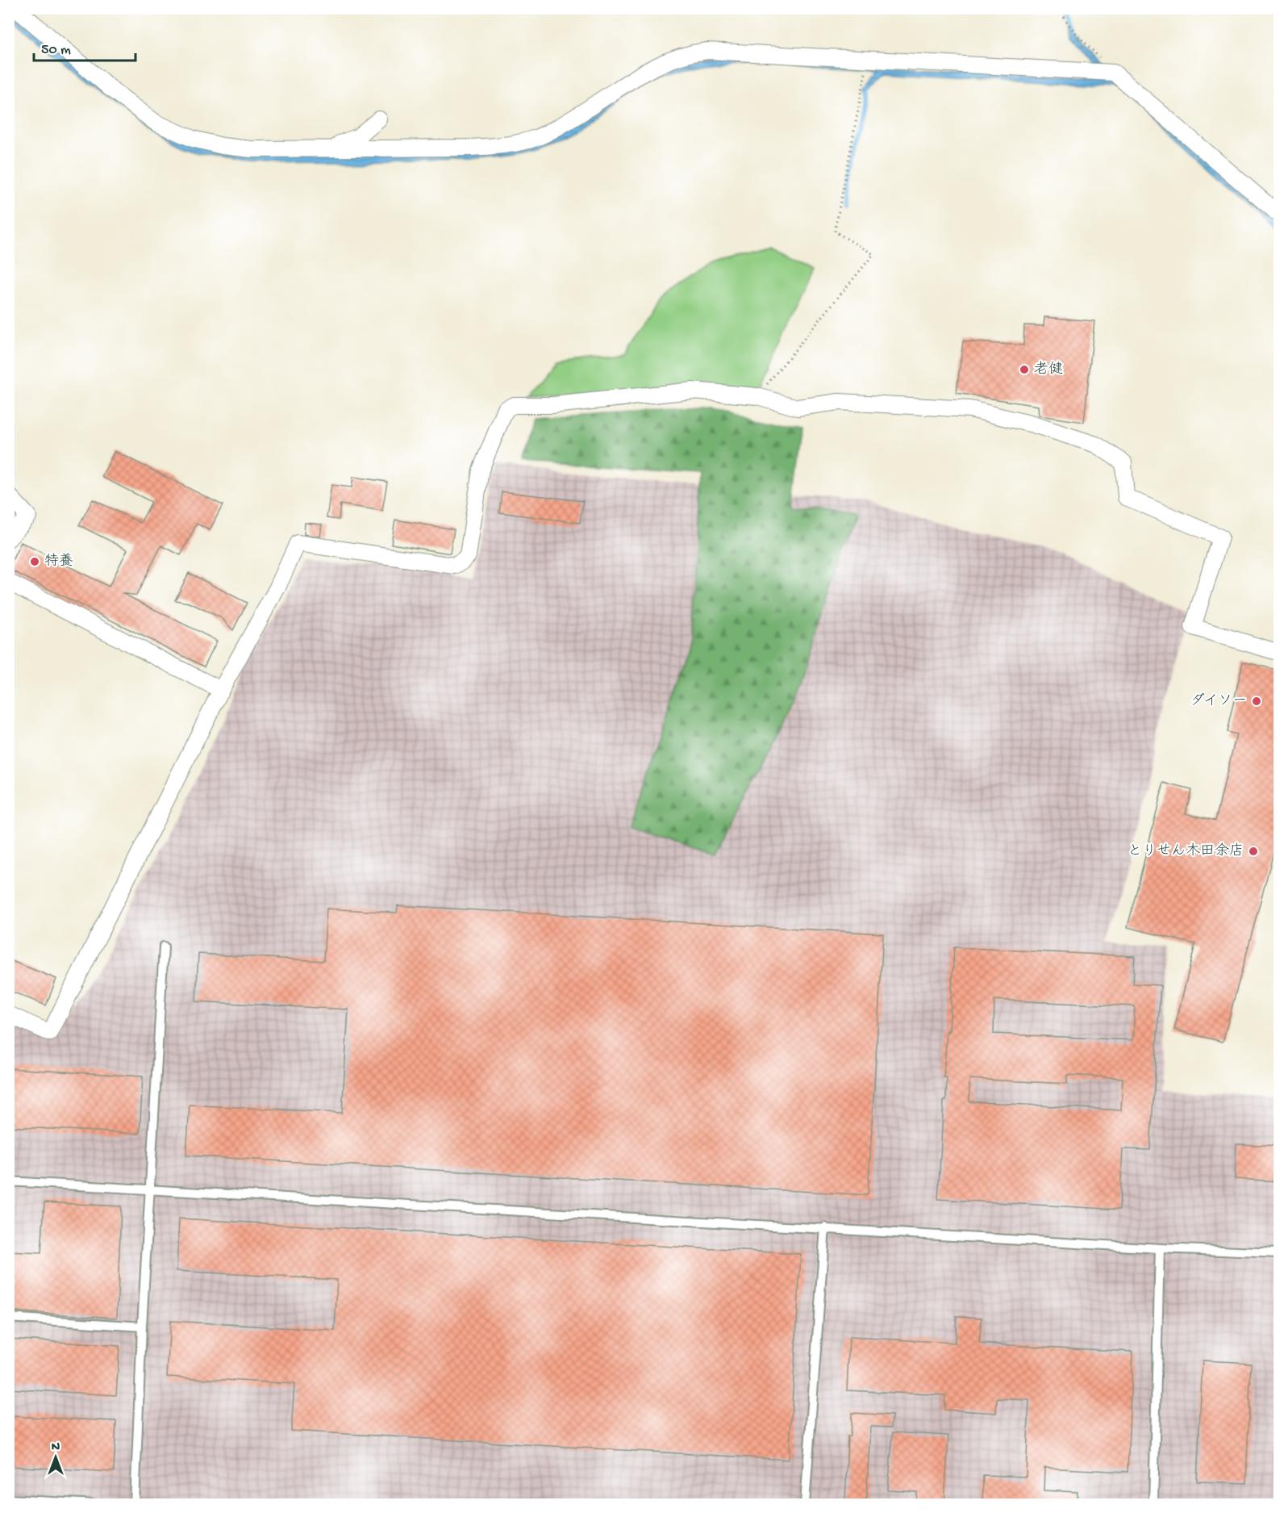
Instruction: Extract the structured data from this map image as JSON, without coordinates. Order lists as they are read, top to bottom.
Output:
{
  "places": [
    "老健",
    "特養",
    "ダイソー",
    "とりせん木田余店"
  ],
  "scale_bar": "50 m",
  "north": "top"
}
